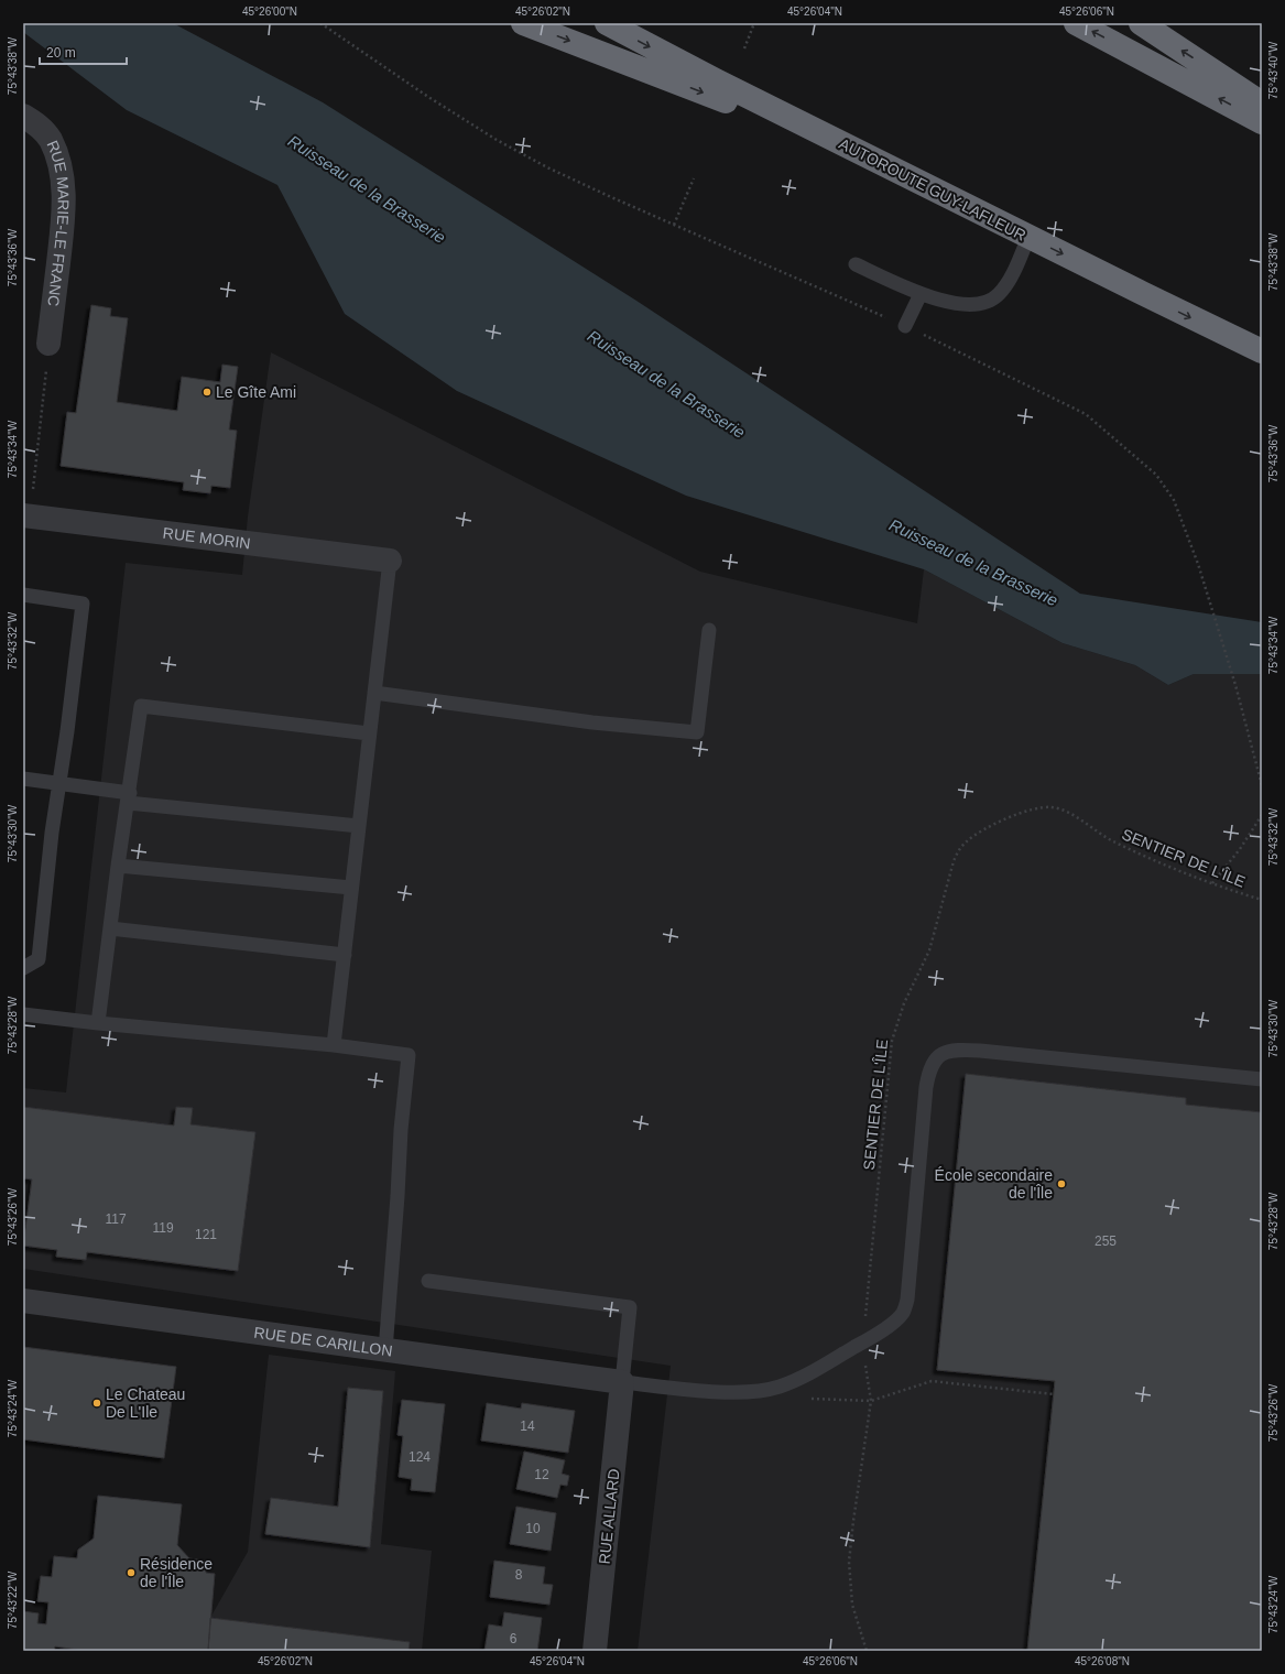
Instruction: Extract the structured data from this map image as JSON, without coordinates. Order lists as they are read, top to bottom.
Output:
{
  "streets": {
    "highway": ["AUTOROUTE GUY-LAFLEUR"],
    "street": [
      "RUE MARIE-LE FRANC",
      "RUE MORIN",
      "RUE DE CARILLON",
      "RUE ALLARD"
    ],
    "path": ["SENTIER DE L'ÎLE"]
  },
  "crossings": [
    ["RUE DE CARILLON", "RUE ALLARD"]
  ],
  "water": ["Ruisseau de la Brasserie"],
  "places": [
    "Le Gîte Ami",
    "École secondaire de l'Île",
    "Le Chateau De L'Ile",
    "Résidence de l'Île"
  ],
  "house_numbers": [
    "117",
    "119",
    "121",
    "255",
    "14",
    "124",
    "12",
    "10",
    "8",
    "6"
  ],
  "scale_bar": "20 m",
  "coordinates": [
    "45°26'00\"N",
    "45°26'02\"N",
    "45°26'04\"N",
    "45°26'06\"N",
    "75°43'38\"W",
    "75°43'40\"W",
    "75°43'36\"W",
    "75°43'34\"W",
    "75°43'32\"W",
    "75°43'30\"W",
    "75°43'28\"W",
    "75°43'26\"W",
    "75°43'24\"W",
    "75°43'22\"W",
    "45°26'08\"N"
  ]
}
